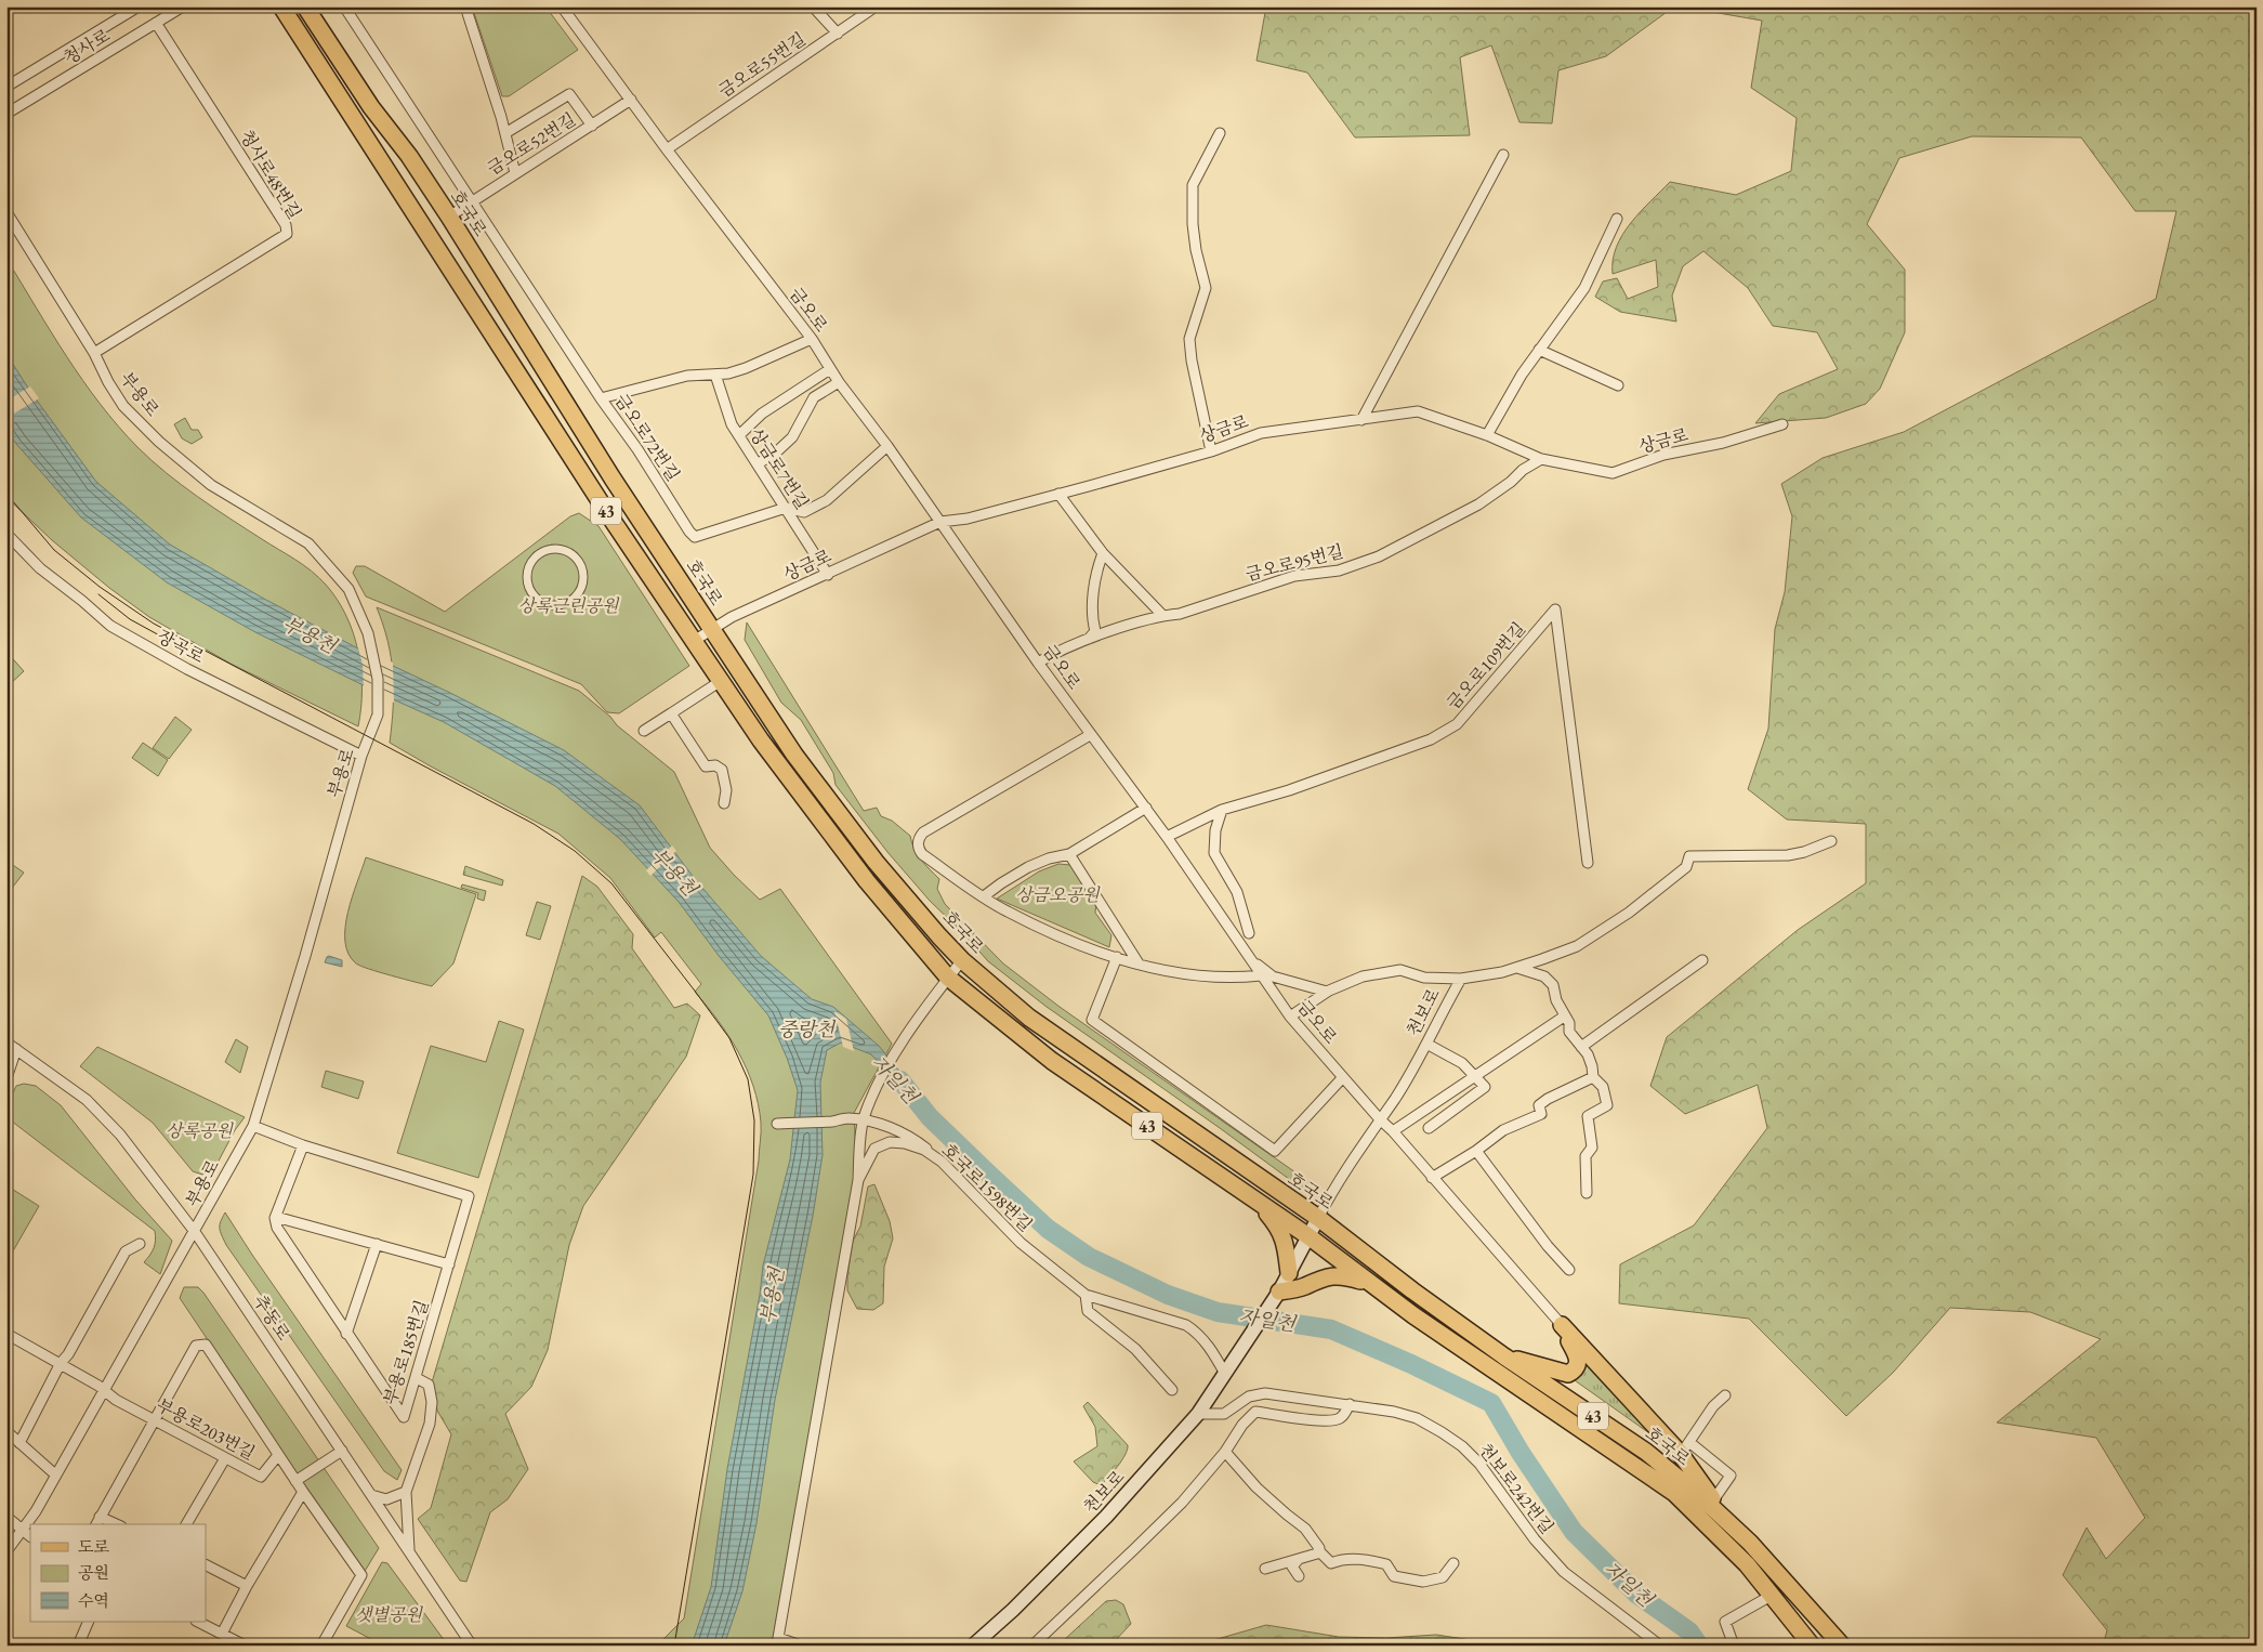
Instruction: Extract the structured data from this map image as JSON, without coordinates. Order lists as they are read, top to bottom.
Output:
{
  "streets": {
    "main road": ["호국로", "43", "천보로"],
    "street": [
      "청사로",
      "금오로55번길",
      "금오로52번길",
      "청사로48번길",
      "금오로",
      "부용로",
      "상금로",
      "금오로72번길",
      "상금로7번길",
      "금오로95번길",
      "장곡로",
      "금오로109번길",
      "호국로1598번길",
      "추동로",
      "부용로185번길",
      "부용로203번길",
      "천보로242번길"
    ]
  },
  "crossings": [
    ["청사로", "청사로48번길"],
    ["금오로55번길", "금오로"],
    ["금오로52번길", "호국로"],
    ["금오로52번길", "금오로"],
    ["청사로48번길", "부용로"],
    ["호국로", "상금로"],
    ["호국로", "천보로"],
    ["금오로", "상금로"],
    ["금오로", "금오로72번길"],
    ["금오로", "금오로95번길"],
    ["금오로", "금오로109번길"],
    ["금오로", "천보로"],
    ["부용로", "장곡로"],
    ["부용로", "추동로"],
    ["부용로", "부용로185번길"],
    ["부용로", "부용로203번길"],
    ["상금로", "상금로7번길"],
    ["상금로", "금오로95번길"],
    ["금오로72번길", "상금로7번길"],
    ["천보로", "천보로242번길"]
  ],
  "water": ["부용천", "중랑천", "자일천"],
  "parks": [
    "상록근린공원",
    "상금오공원",
    "상록공원",
    "샛별공원"
  ],
  "legend": ["도로", "공원", "수역"]
}
